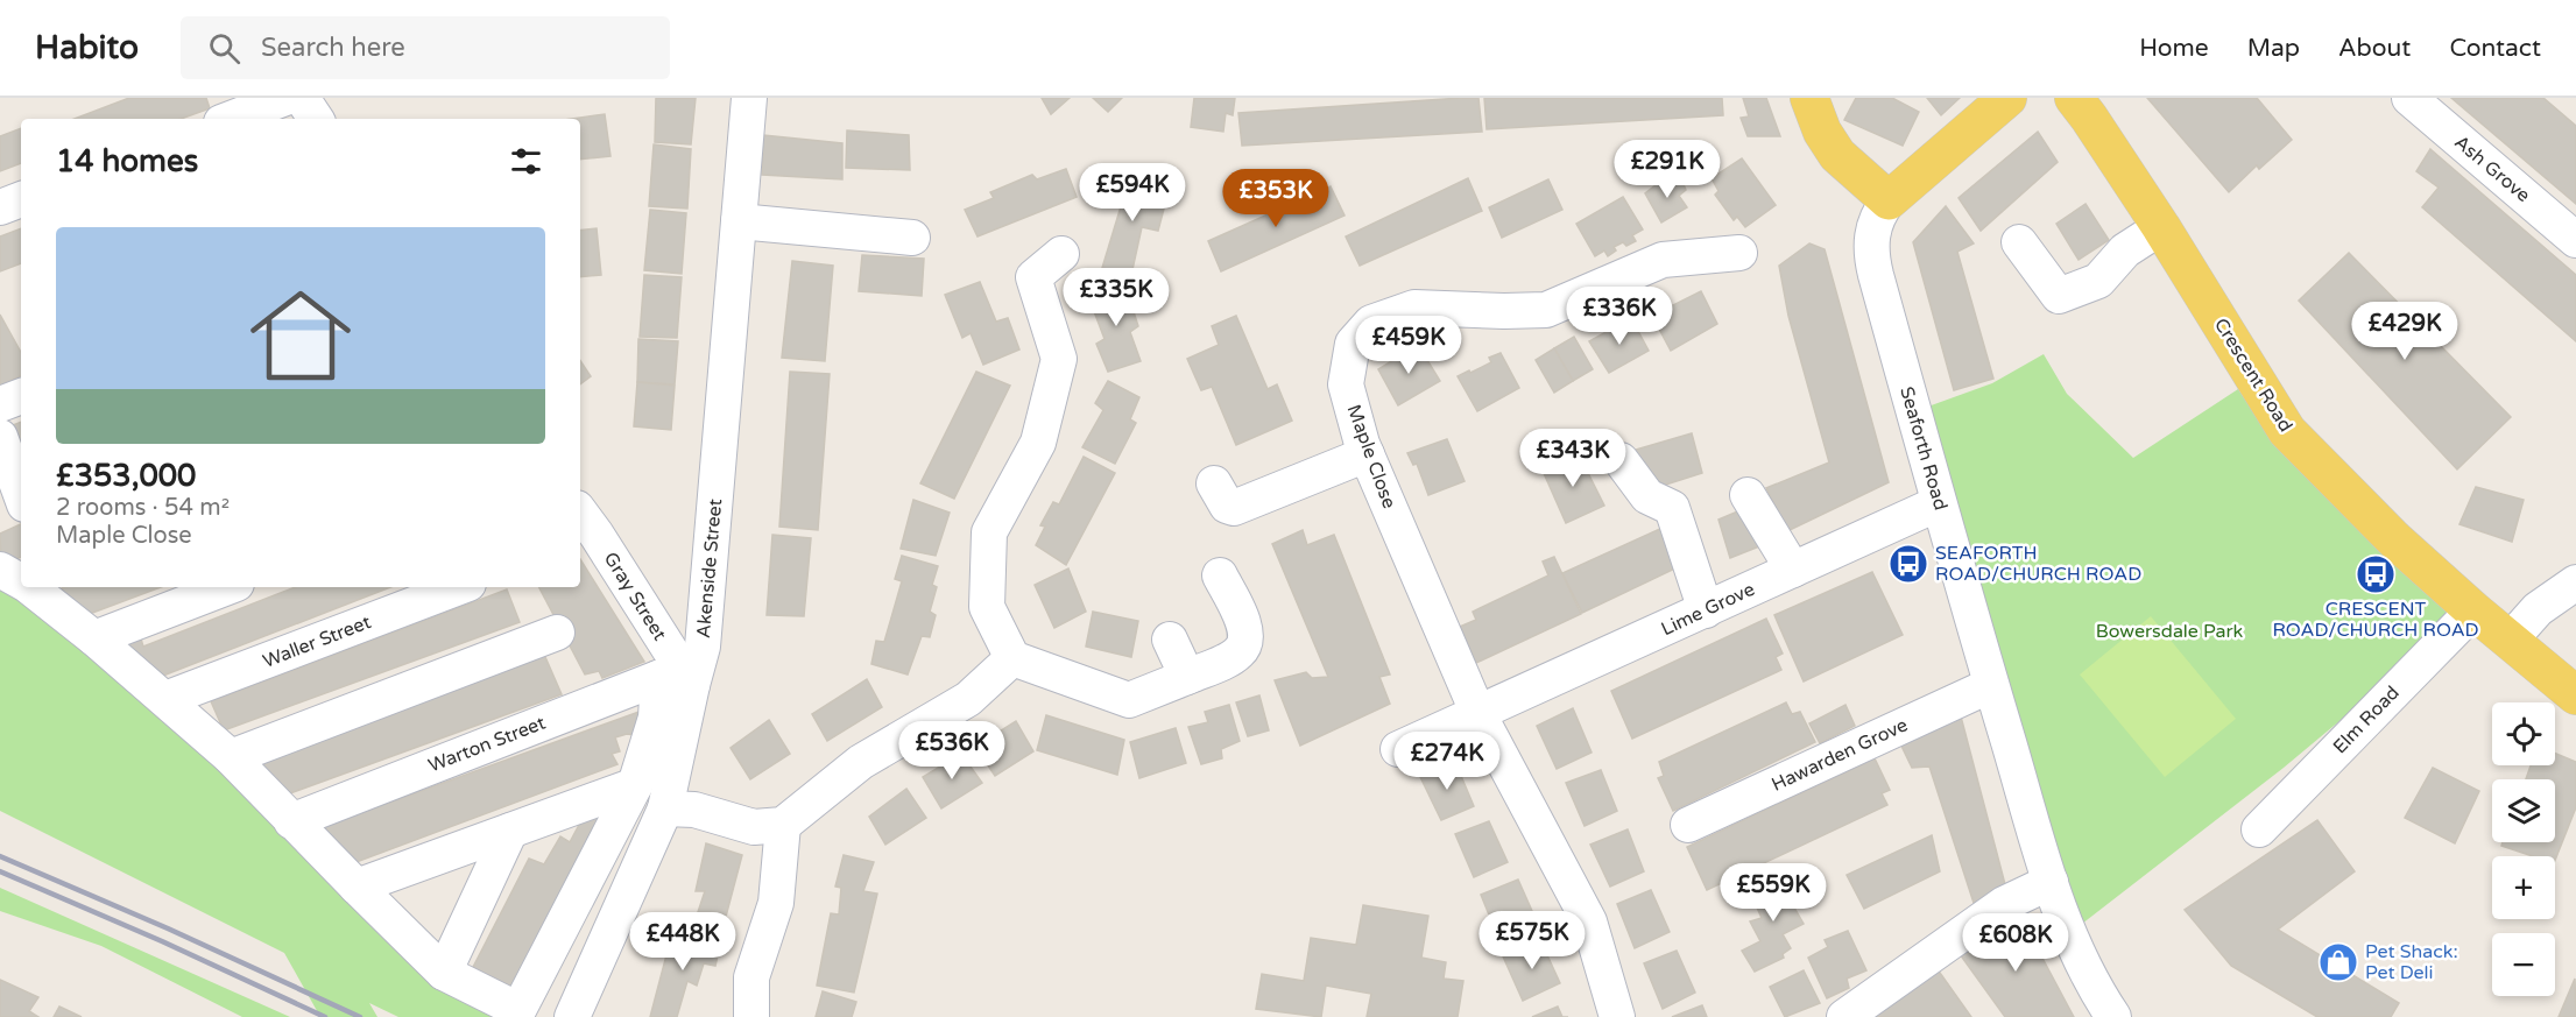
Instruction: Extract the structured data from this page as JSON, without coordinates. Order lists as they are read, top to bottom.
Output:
{
  "streets": {
    "main road": ["Crescent Road"],
    "street": [
      "Ash Grove",
      "Seaforth Road",
      "Maple Close",
      "Akenside Street",
      "Gray Street",
      "Lime Grove",
      "Waller Street",
      "Elm Road",
      "Warton Street",
      "Hawarden Grove"
    ]
  },
  "crossings": [
    ["Crescent Road", "Elm Road"],
    ["Seaforth Road", "Lime Grove"],
    ["Seaforth Road", "Hawarden Grove"],
    ["Maple Close", "Lime Grove"],
    ["Akenside Street", "Gray Street"],
    ["Akenside Street", "Warton Street"],
    ["Gray Street", "Warton Street"]
  ],
  "parks": ["Bowersdale Park"],
  "places": {
    "bus stop": ["SEAFORTH ROAD/CHURCH ROAD", "CRESCENT ROAD/CHURCH ROAD"],
    "shop": ["Pet Shack: Pet Deli"]
  },
  "page": {
    "header": "Habito",
    "search": "Search here",
    "nav": [
      "Home",
      "Map",
      "About",
      "Contact"
    ],
    "heading": "14 homes",
    "price": [
      "£291K",
      "£594K",
      "£353K",
      "£335K",
      "£336K",
      "£429K",
      "£459K",
      "£343K",
      "£536K",
      "£274K",
      "£559K",
      "£575K",
      "£448K",
      "£608K"
    ],
    "list": [
      {
        "name": "£353,000",
        "note": "2 rooms · 54 m² · Maple Close"
      }
    ],
    "map_buttons": ["+", "−"]
  }
}
